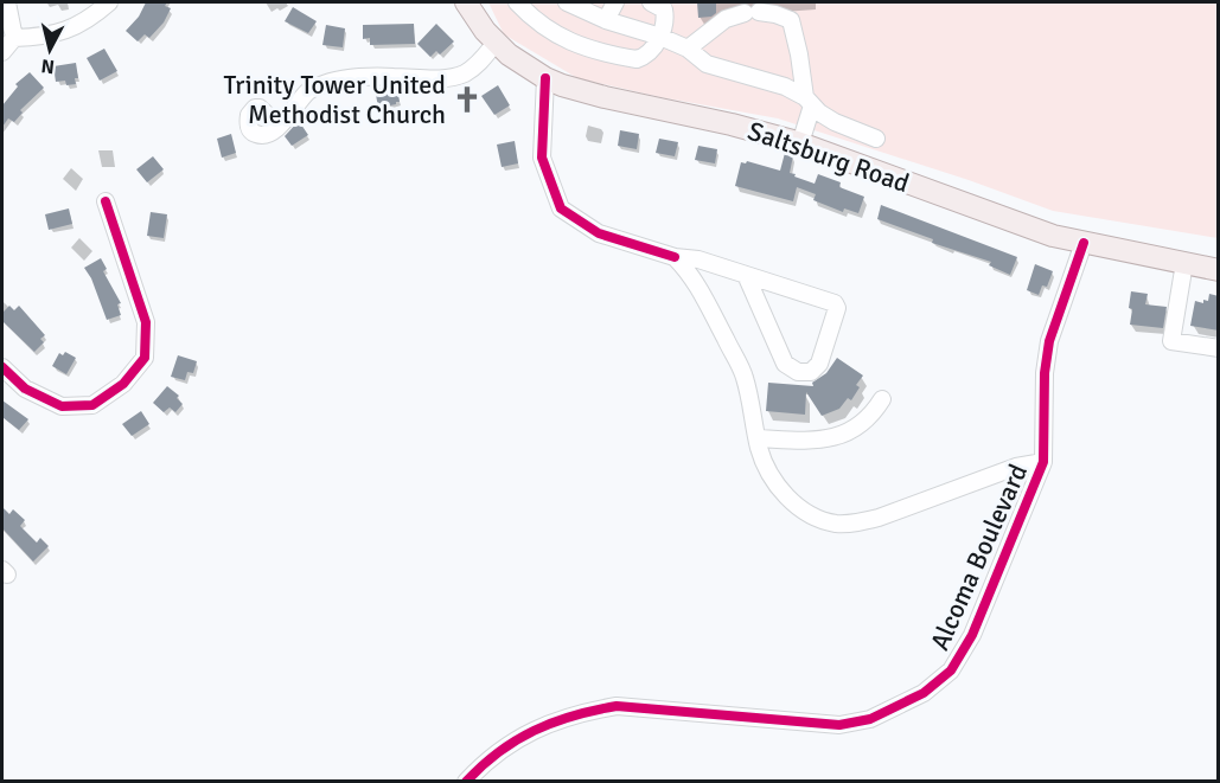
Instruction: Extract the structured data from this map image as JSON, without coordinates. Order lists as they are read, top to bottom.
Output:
{
  "streets": {
    "main road": ["Saltsburg Road"],
    "street": ["Alcoma Boulevard"]
  },
  "crossings": [
    ["Saltsburg Road", "Alcoma Boulevard"]
  ],
  "places": {
    "church": ["Trinity Tower United Methodist Church"]
  },
  "north": "bottom"
}
